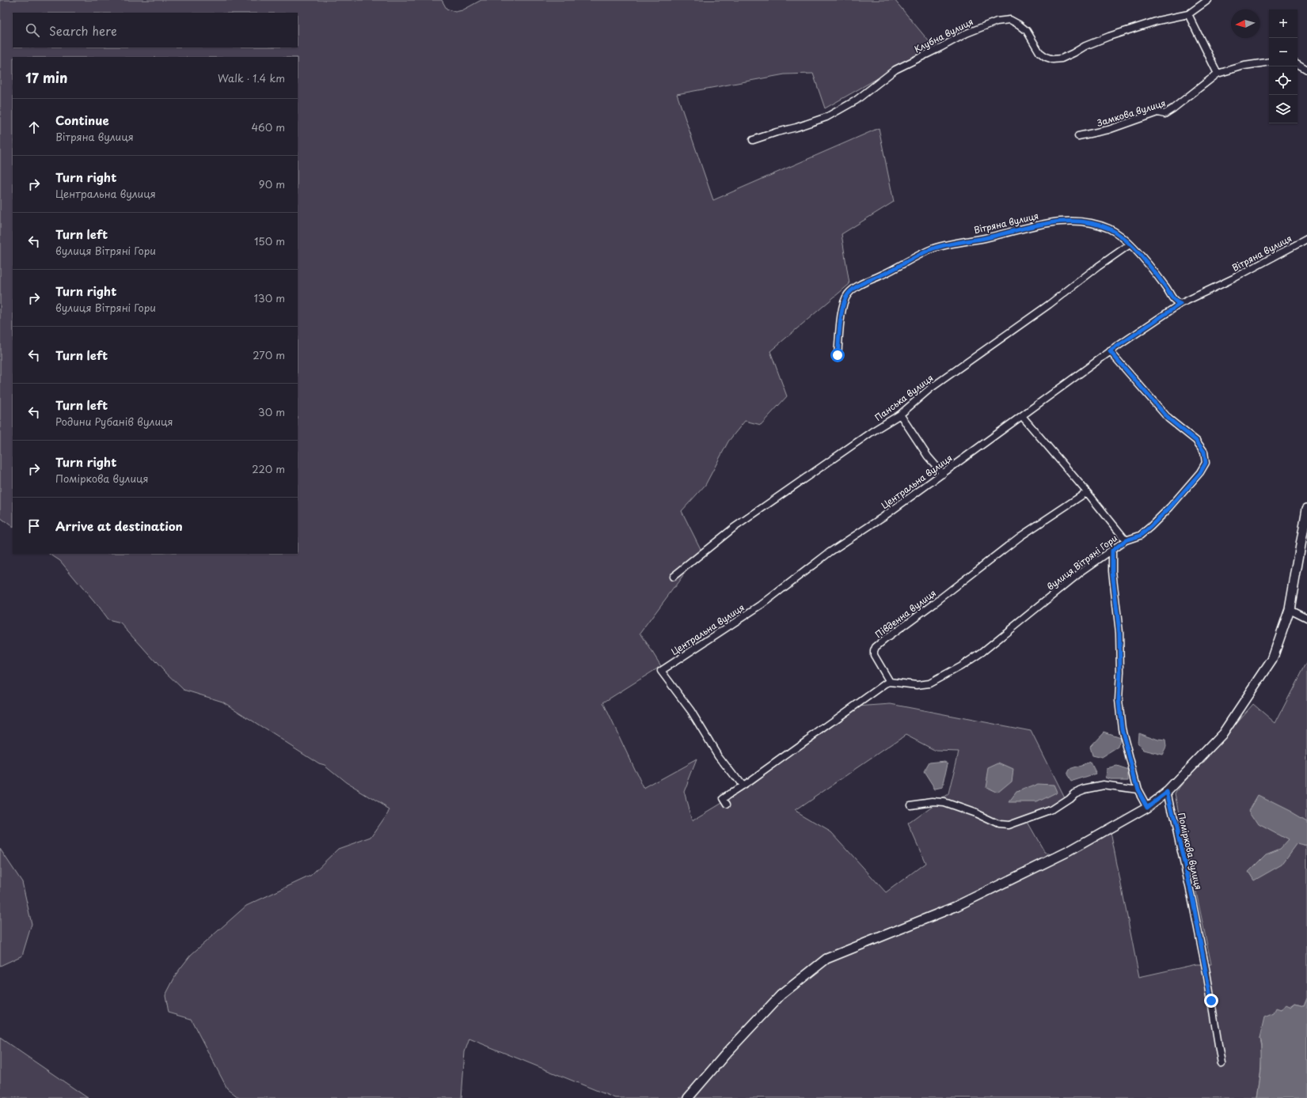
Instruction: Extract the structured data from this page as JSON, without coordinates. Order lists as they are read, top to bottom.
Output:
{
  "streets": {
    "street": [
      "Клубна вулиця",
      "Замкова вулиця",
      "Вітряна вулиця",
      "Панська вулиця",
      "Центральна вулиця",
      "вулиця Вітряні Гори",
      "Південна вулиця",
      "Поміркова вулиця"
    ]
  },
  "crossings": [
    ["Вітряна вулиця", "Панська вулиця"],
    ["Вітряна вулиця", "Центральна вулиця"],
    ["Центральна вулиця", "вулиця Вітряні Гори"],
    ["вулиця Вітряні Гори", "Південна вулиця"]
  ],
  "north": "left",
  "page": {
    "map_buttons": ["+", "−"],
    "search": "Search here",
    "heading": ["17 min", "Walk · 1.4 km"],
    "list": [
      ["Continue", "Вітряна вулиця", "460 m"],
      ["Turn right", "Центральна вулиця", "90 m"],
      ["Turn left", "вулиця Вітряні Гори", "150 m"],
      ["Turn right", "вулиця Вітряні Гори", "130 m"],
      ["Turn left", "270 m"],
      ["Turn left", "Родини Рубанів вулиця", "30 m"],
      ["Turn right", "Поміркова вулиця", "220 m"],
      "Arrive at destination"
    ]
  }
}
